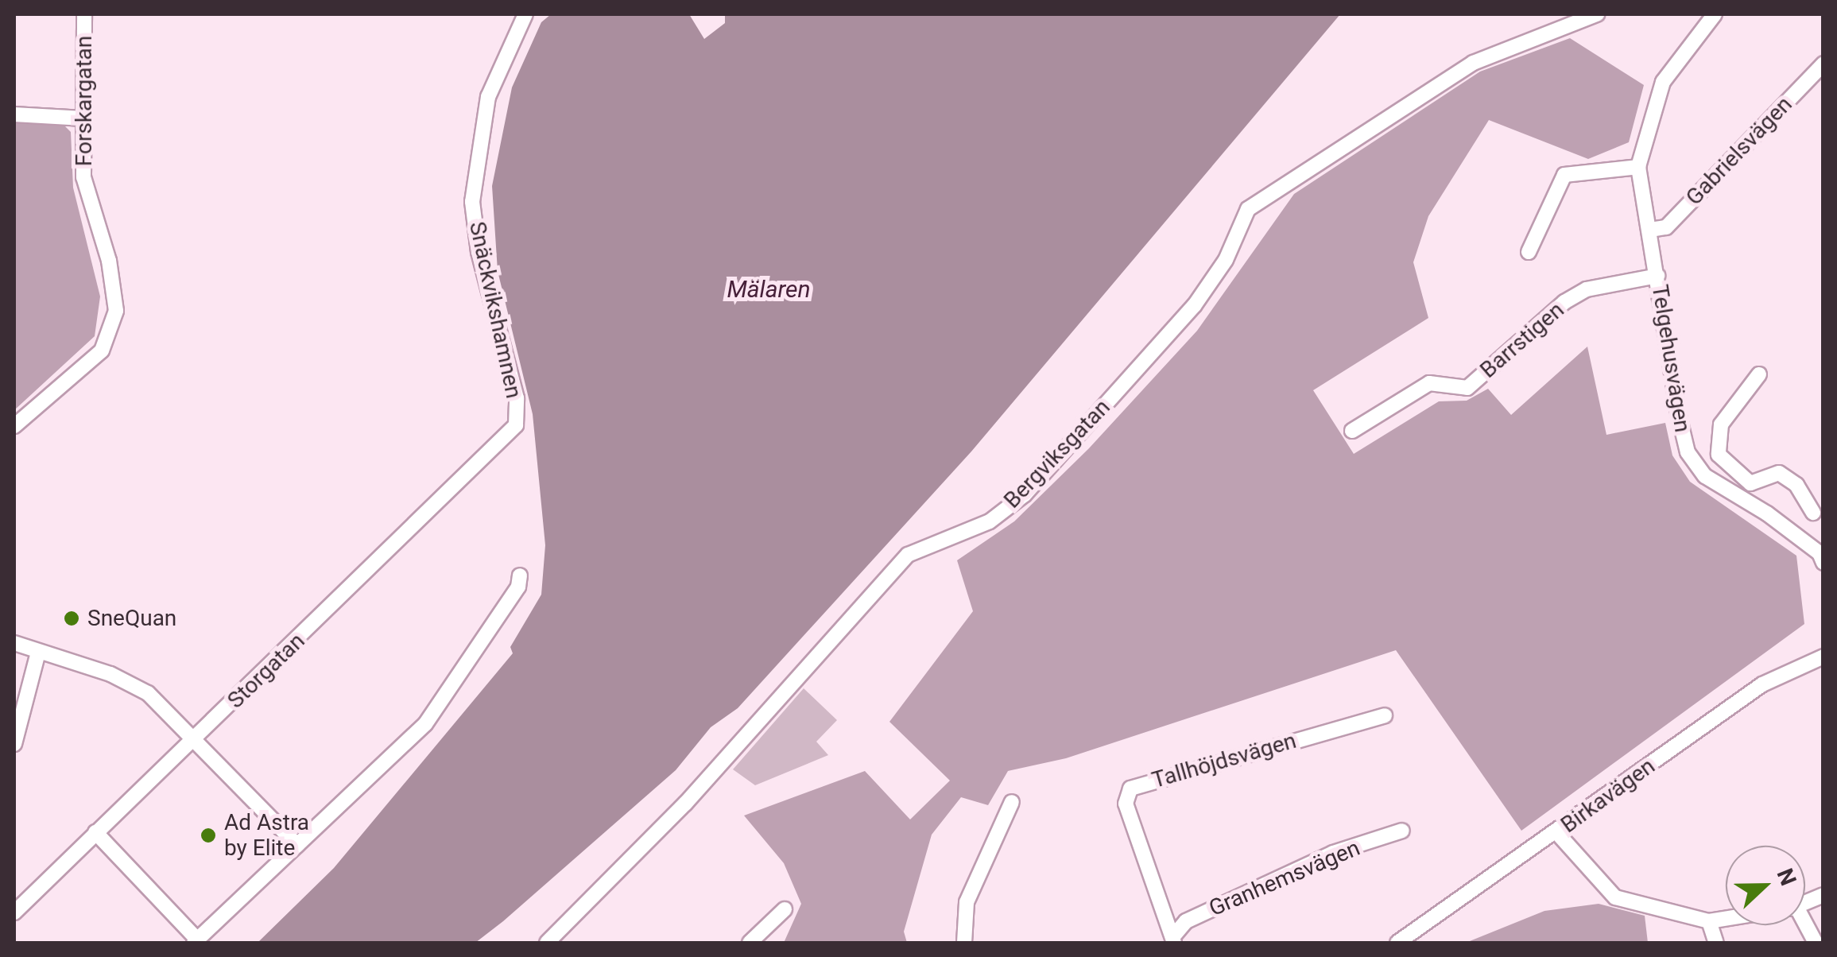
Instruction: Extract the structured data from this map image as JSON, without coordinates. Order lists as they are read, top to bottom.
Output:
{
  "streets": {
    "street": [
      "Forskargatan",
      "Gabrielsvägen",
      "Snäckvikshamnen",
      "Barrstigen",
      "Telgehusvägen",
      "Bergviksgatan",
      "Storgatan",
      "Tallhöjdsvägen",
      "Birkavägen",
      "Granhemsvägen"
    ]
  },
  "crossings": [
    ["Gabrielsvägen", "Telgehusvägen"],
    ["Snäckvikshamnen", "Storgatan"],
    ["Barrstigen", "Telgehusvägen"],
    ["Tallhöjdsvägen", "Granhemsvägen"]
  ],
  "water": ["Mälaren"],
  "places": ["SneQuan", "Ad Astra by Elite"],
  "north": "right"
}
